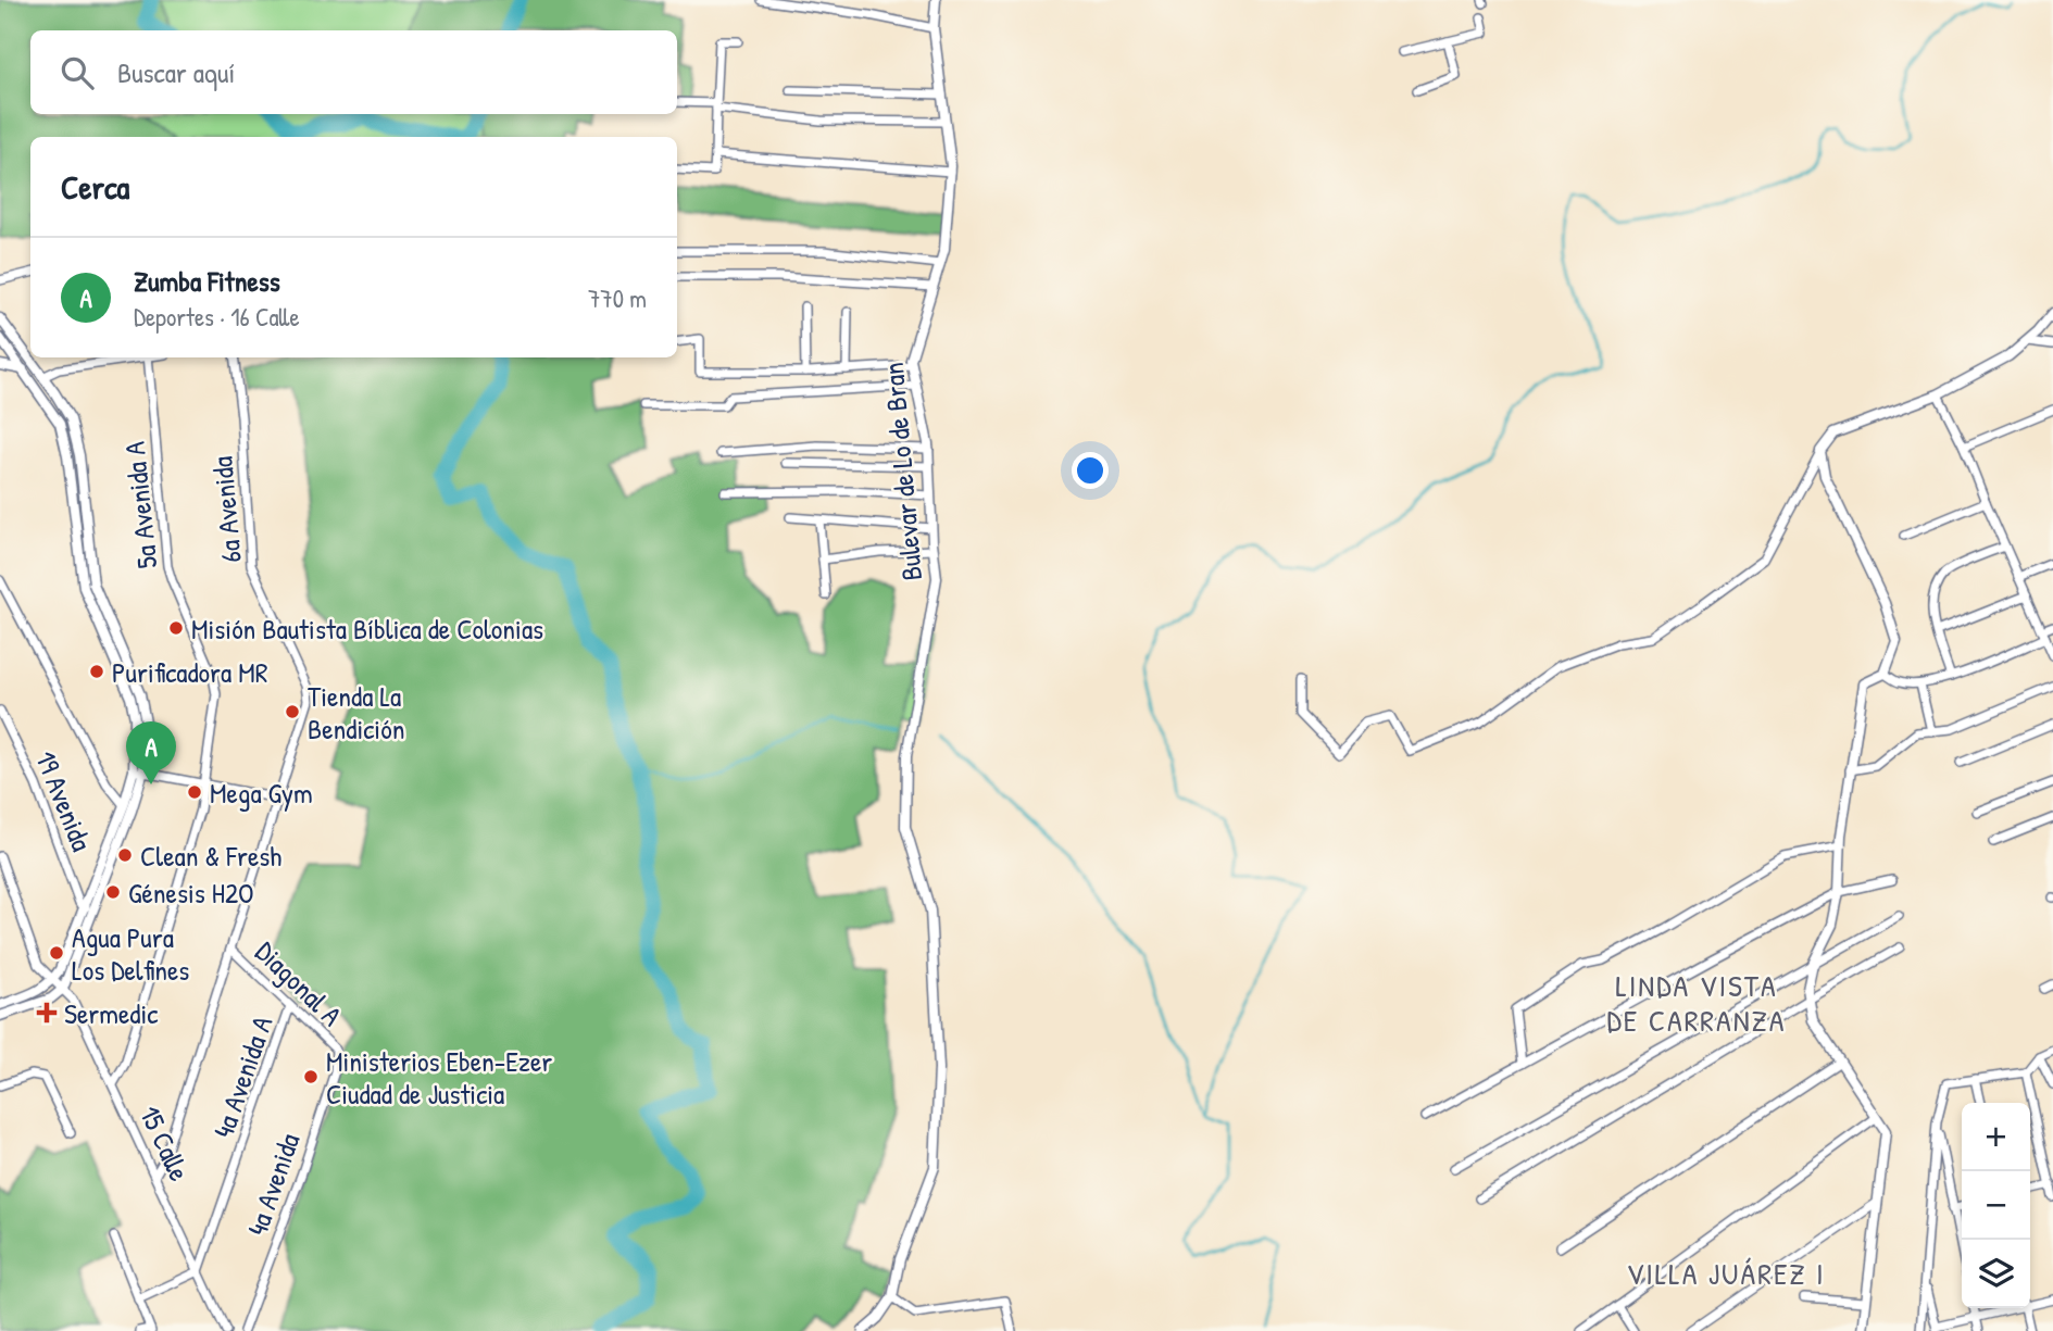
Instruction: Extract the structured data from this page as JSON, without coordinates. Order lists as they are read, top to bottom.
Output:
{
  "streets": {
    "street": [
      "Bulevar de Lo de Bran",
      "5a Avenida A",
      "6a Avenida",
      "19 Avenida",
      "Diagonal A",
      "4a Avenida A",
      "15 Calle",
      "4a Avenida"
    ]
  },
  "crossings": [
    ["5a Avenida A", "15 Calle"],
    ["6a Avenida", "Diagonal A"],
    ["6a Avenida", "15 Calle"],
    ["Diagonal A", "4a Avenida A"],
    ["Diagonal A", "4a Avenida"],
    ["4a Avenida A", "15 Calle"]
  ],
  "districts": ["LINDA VISTA DE CARRANZA", "VILLA JUÁREZ I"],
  "places": {
    "other": [
      "Misión Bautista Bíblica de Colonias",
      "Purificadora MR",
      "Tienda La Bendición",
      "Mega Gym",
      "Clean & Fresh",
      "Génesis H2O",
      "Agua Pura Los Delfines",
      "Ministerios Eben-Ezer Ciudad de Justicia"
    ],
    "health": ["Sermedic"]
  },
  "page": {
    "search": "Buscar aquí",
    "heading": "Cerca",
    "list": [
      {
        "mark": "A",
        "name": "Zumba Fitness",
        "note": "Deportes · 16 Calle",
        "value": "770 m"
      }
    ],
    "pins": "A",
    "map_buttons": ["+", "−"]
  }
}
